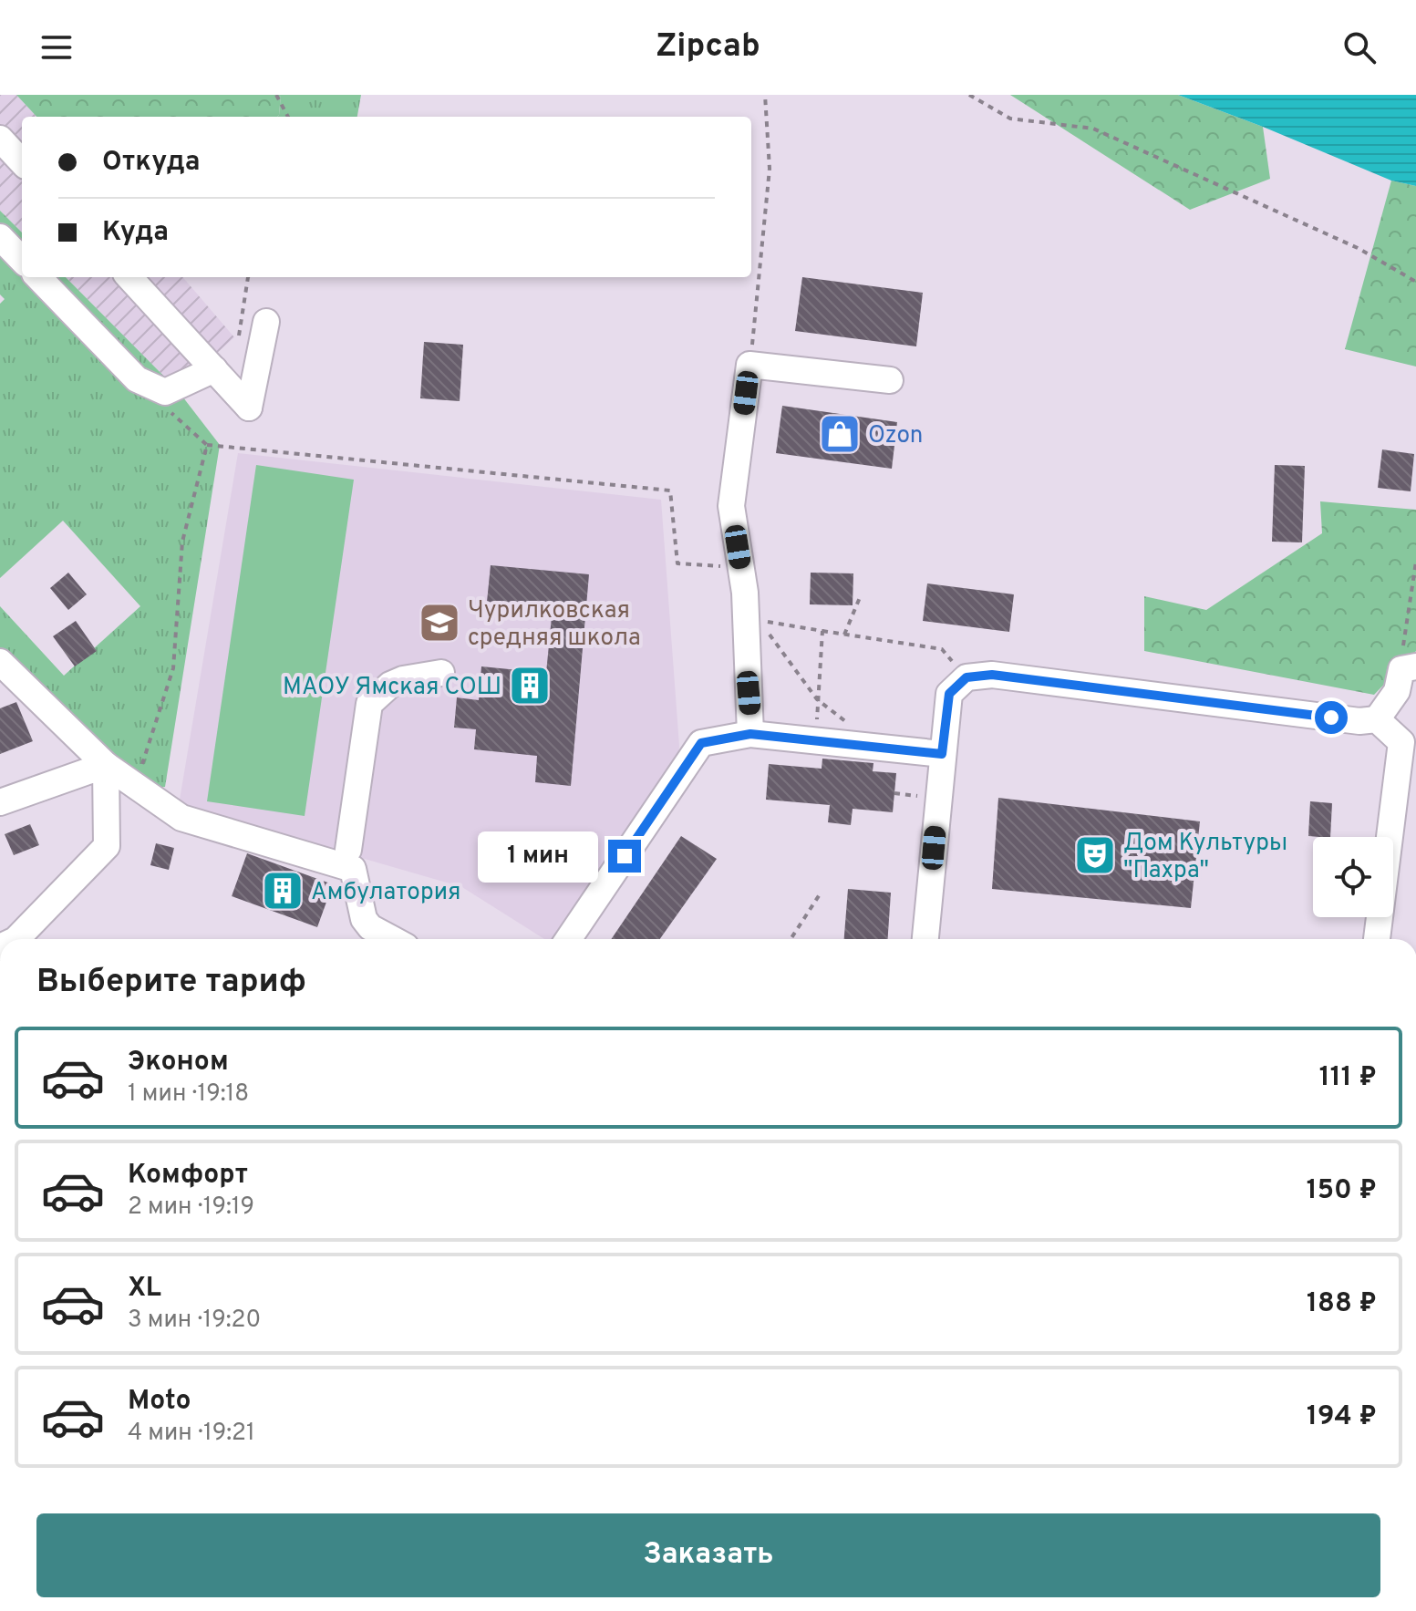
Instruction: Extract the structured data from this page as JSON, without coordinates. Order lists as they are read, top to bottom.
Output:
{
  "places": {
    "shop": ["Ozon"],
    "school or university": ["Чурилковская средняя школа"],
    "building": ["МАОУ Ямская СОШ", "Амбулатория"],
    "theatre": ["Дом Культуры \"Пахра\""]
  },
  "page": {
    "header": "Zipcab",
    "banner": ["Откуда", "Куда"],
    "bubble": "1 мин",
    "heading": "Выберите тариф",
    "list": [
      {
        "name": "Эконом",
        "note": "1 мин · 19:18",
        "value": "111 ₽"
      },
      {
        "name": "Комфорт",
        "note": "2 мин · 19:19",
        "value": "150 ₽"
      },
      {
        "name": "XL",
        "note": "3 мин · 19:20",
        "value": "188 ₽"
      },
      {
        "name": "Moto",
        "note": "4 мин · 19:21",
        "value": "194 ₽"
      }
    ],
    "buttons": "Заказать"
  }
}
